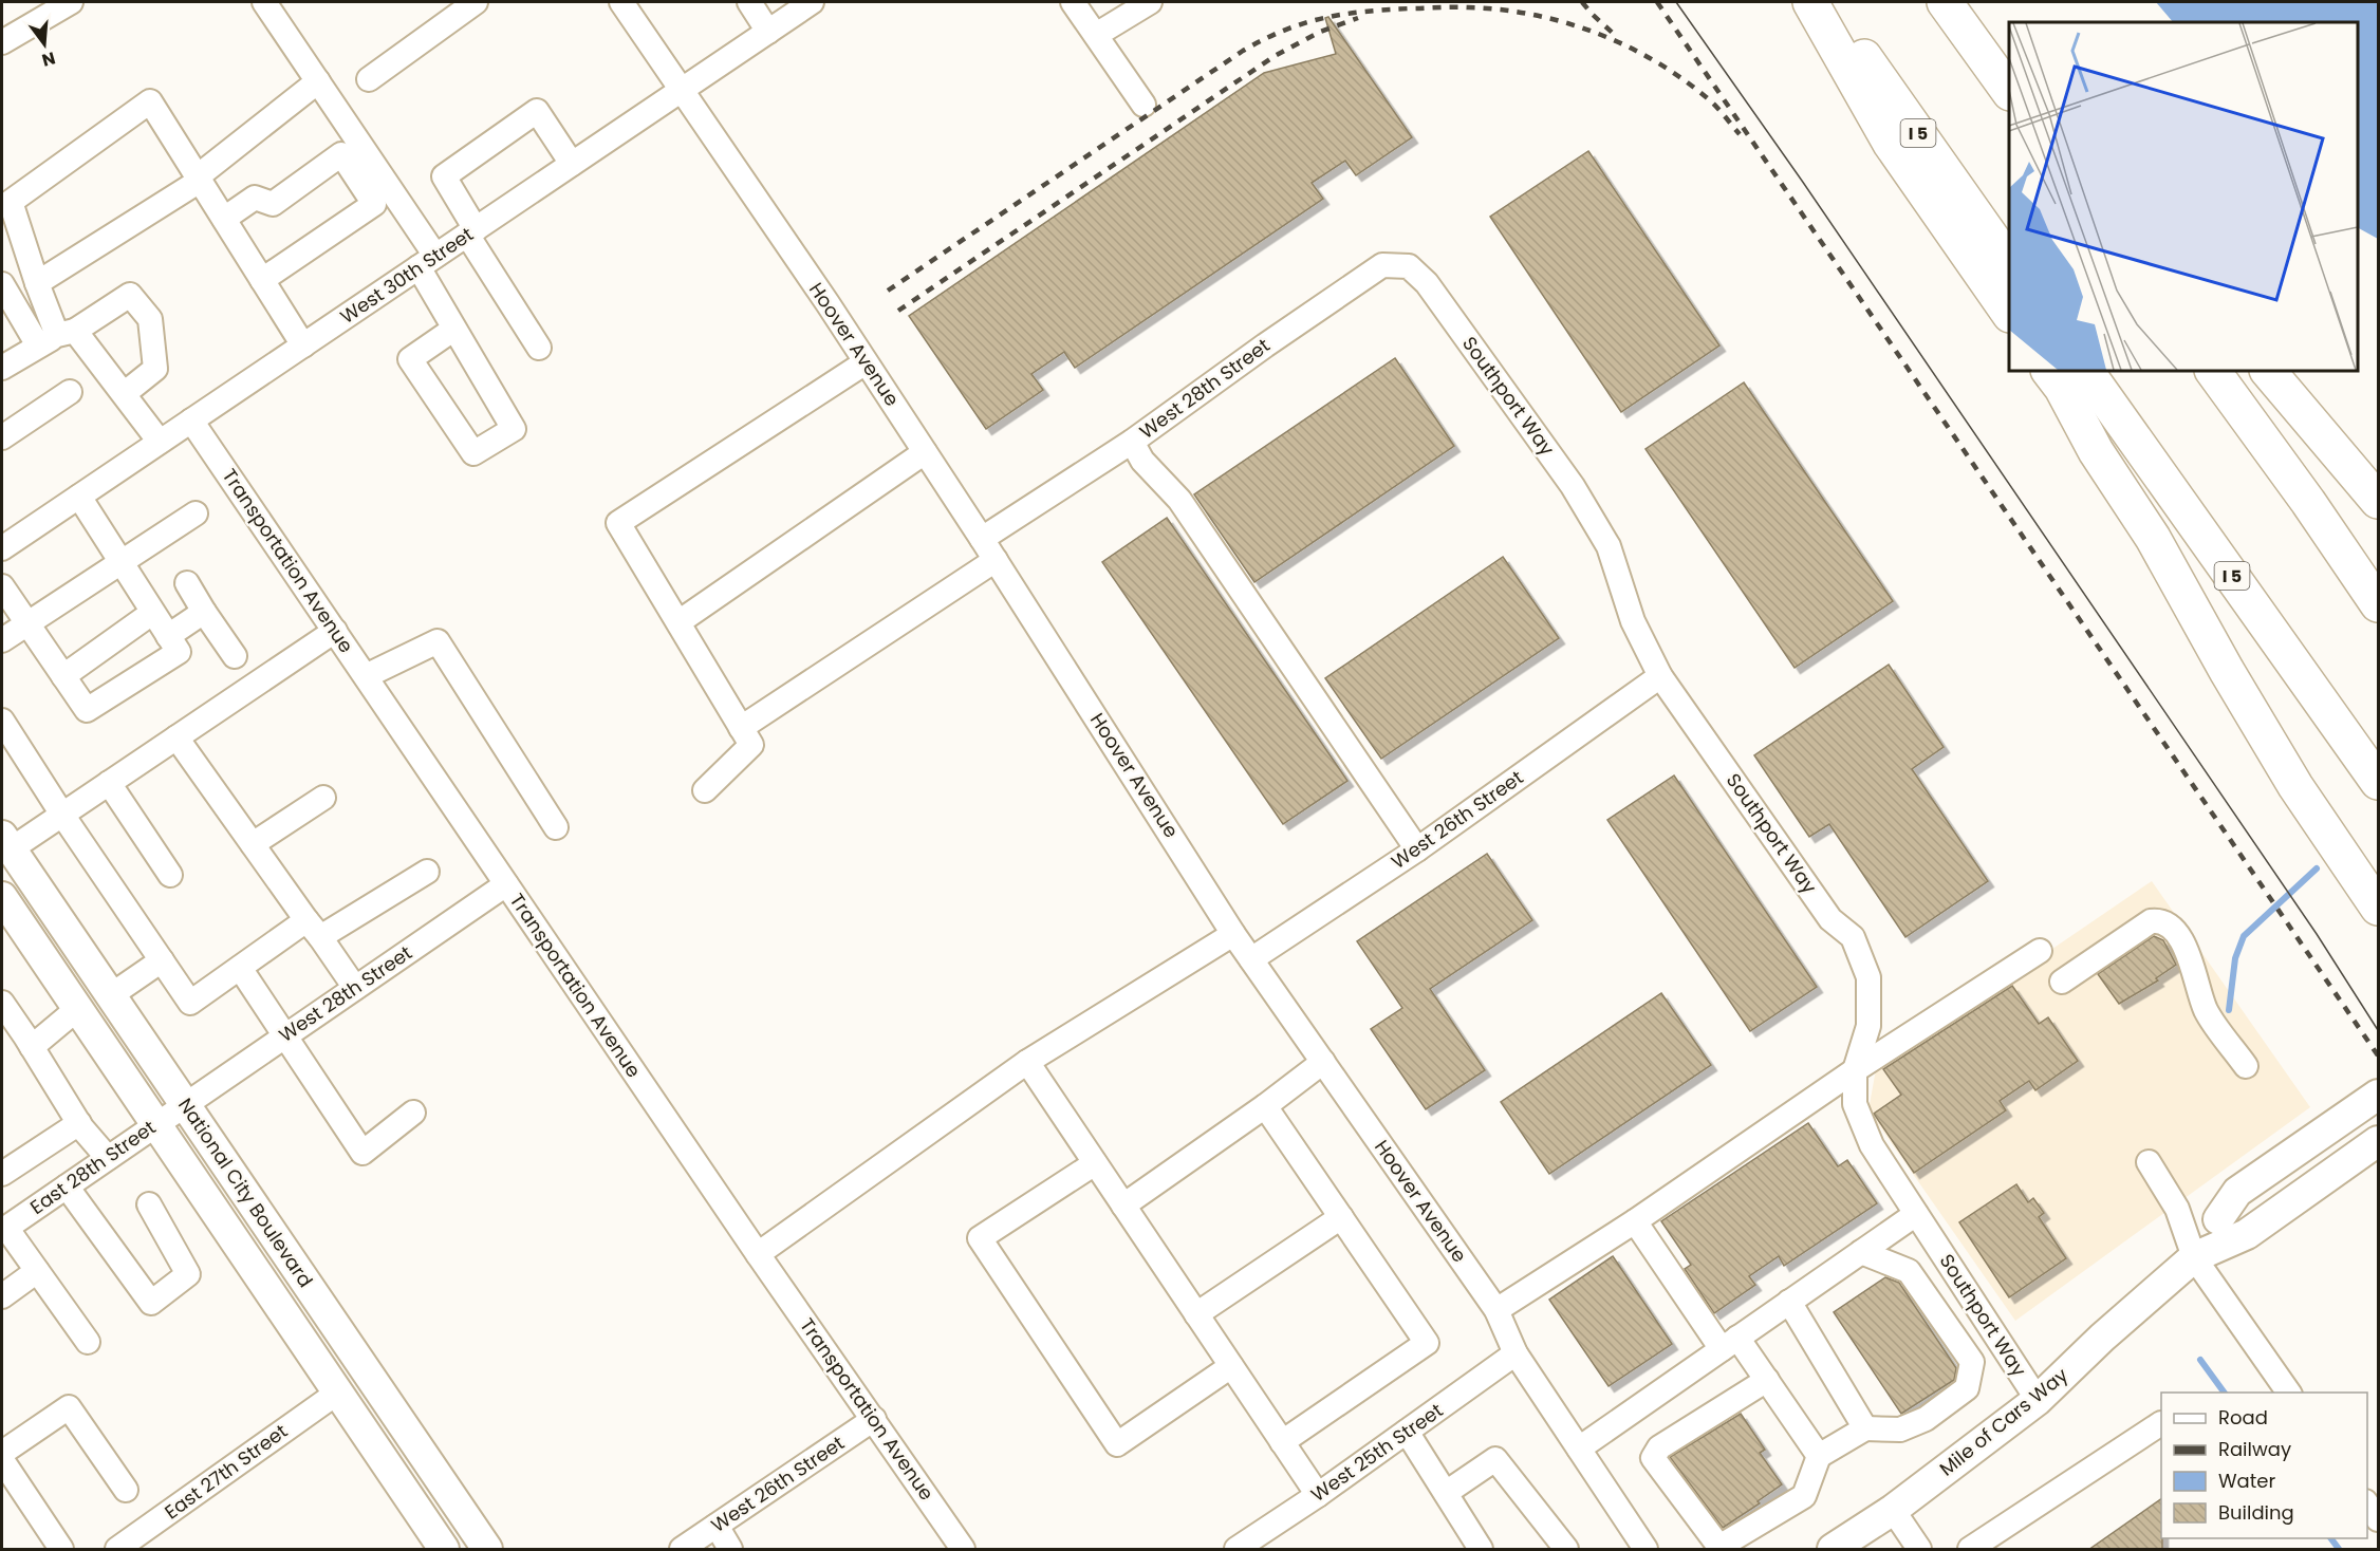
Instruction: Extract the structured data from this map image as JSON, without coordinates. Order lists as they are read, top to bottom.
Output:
{
  "streets": {
    "highway": ["I 5"],
    "main road": ["National City Boulevard", "Mile of Cars Way"],
    "street": [
      "West 30th Street",
      "Hoover Avenue",
      "West 28th Street",
      "Southport Way",
      "Transportation Avenue",
      "West 26th Street",
      "East 28th Street",
      "West 25th Street",
      "East 27th Street"
    ]
  },
  "crossings": [
    ["West 30th Street", "Hoover Avenue"],
    ["West 30th Street", "Transportation Avenue"],
    ["Hoover Avenue", "West 28th Street"],
    ["Hoover Avenue", "West 26th Street"],
    ["Hoover Avenue", "West 25th Street"],
    ["West 28th Street", "Southport Way"],
    ["West 28th Street", "Transportation Avenue"],
    ["West 28th Street", "East 28th Street"],
    ["West 28th Street", "National City Boulevard"],
    ["Southport Way", "West 26th Street"],
    ["Southport Way", "Mile of Cars Way"],
    ["Transportation Avenue", "West 26th Street"],
    ["East 28th Street", "National City Boulevard"],
    ["National City Boulevard", "East 27th Street"]
  ],
  "legend": [
    "Road",
    "Railway",
    "Water",
    "Building"
  ],
  "north": "bottom"
}
